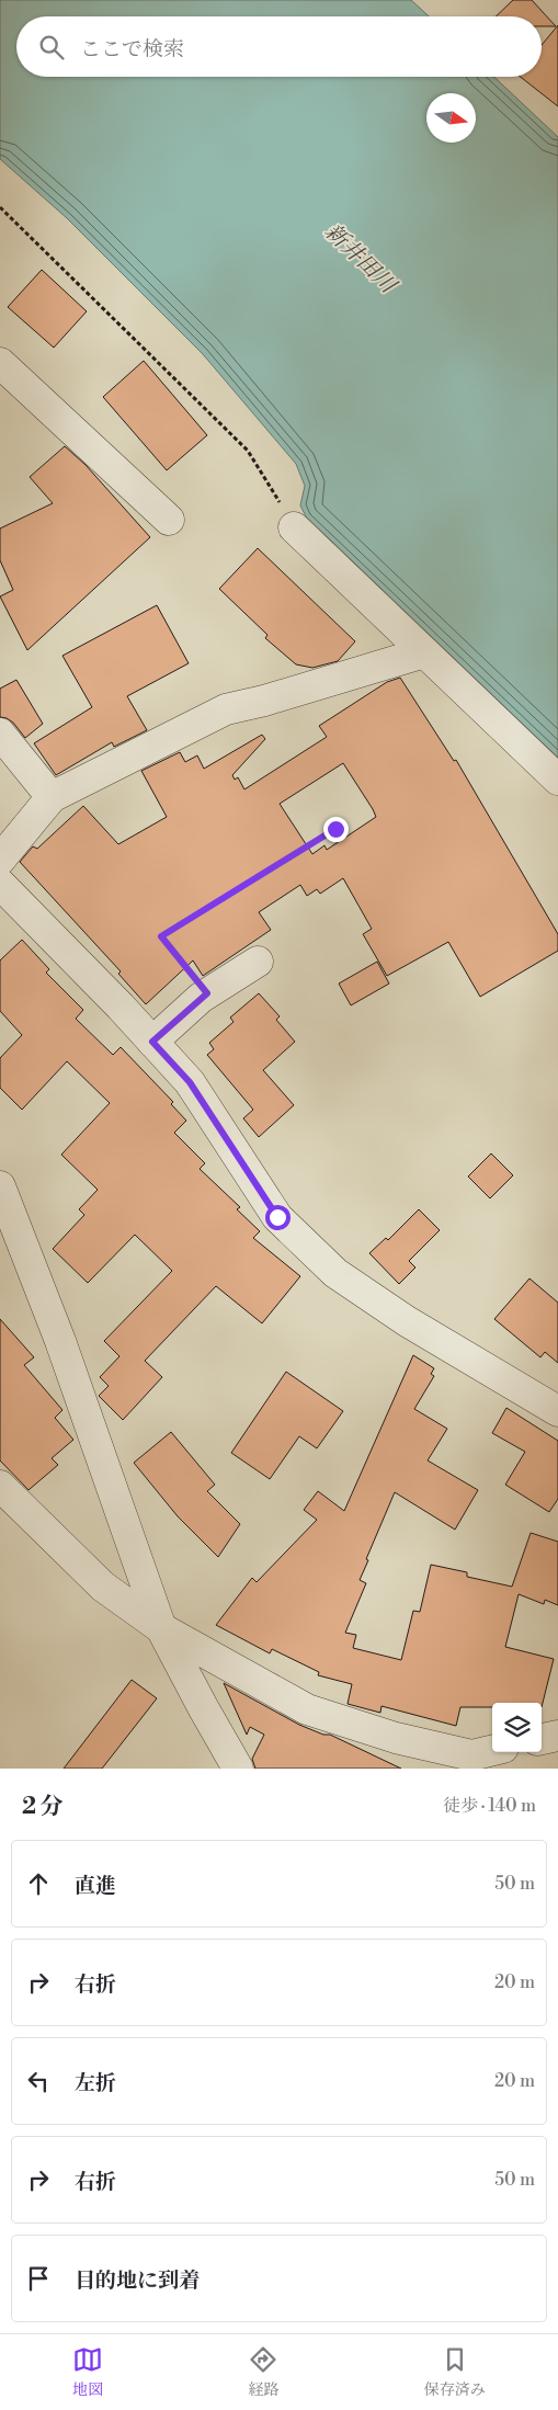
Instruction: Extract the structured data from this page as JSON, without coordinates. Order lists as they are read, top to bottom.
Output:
{
  "water": ["新井田川"],
  "north": "right",
  "page": {
    "search": "ここで検索",
    "heading": ["2 分", "徒歩 · 140 m"],
    "list": [
      ["直進", "50 m"],
      ["右折", "20 m"],
      ["左折", "20 m"],
      ["右折", "50 m"],
      "目的地に到着"
    ],
    "nav": ["地図", "経路", "保存済み"]
  }
}
